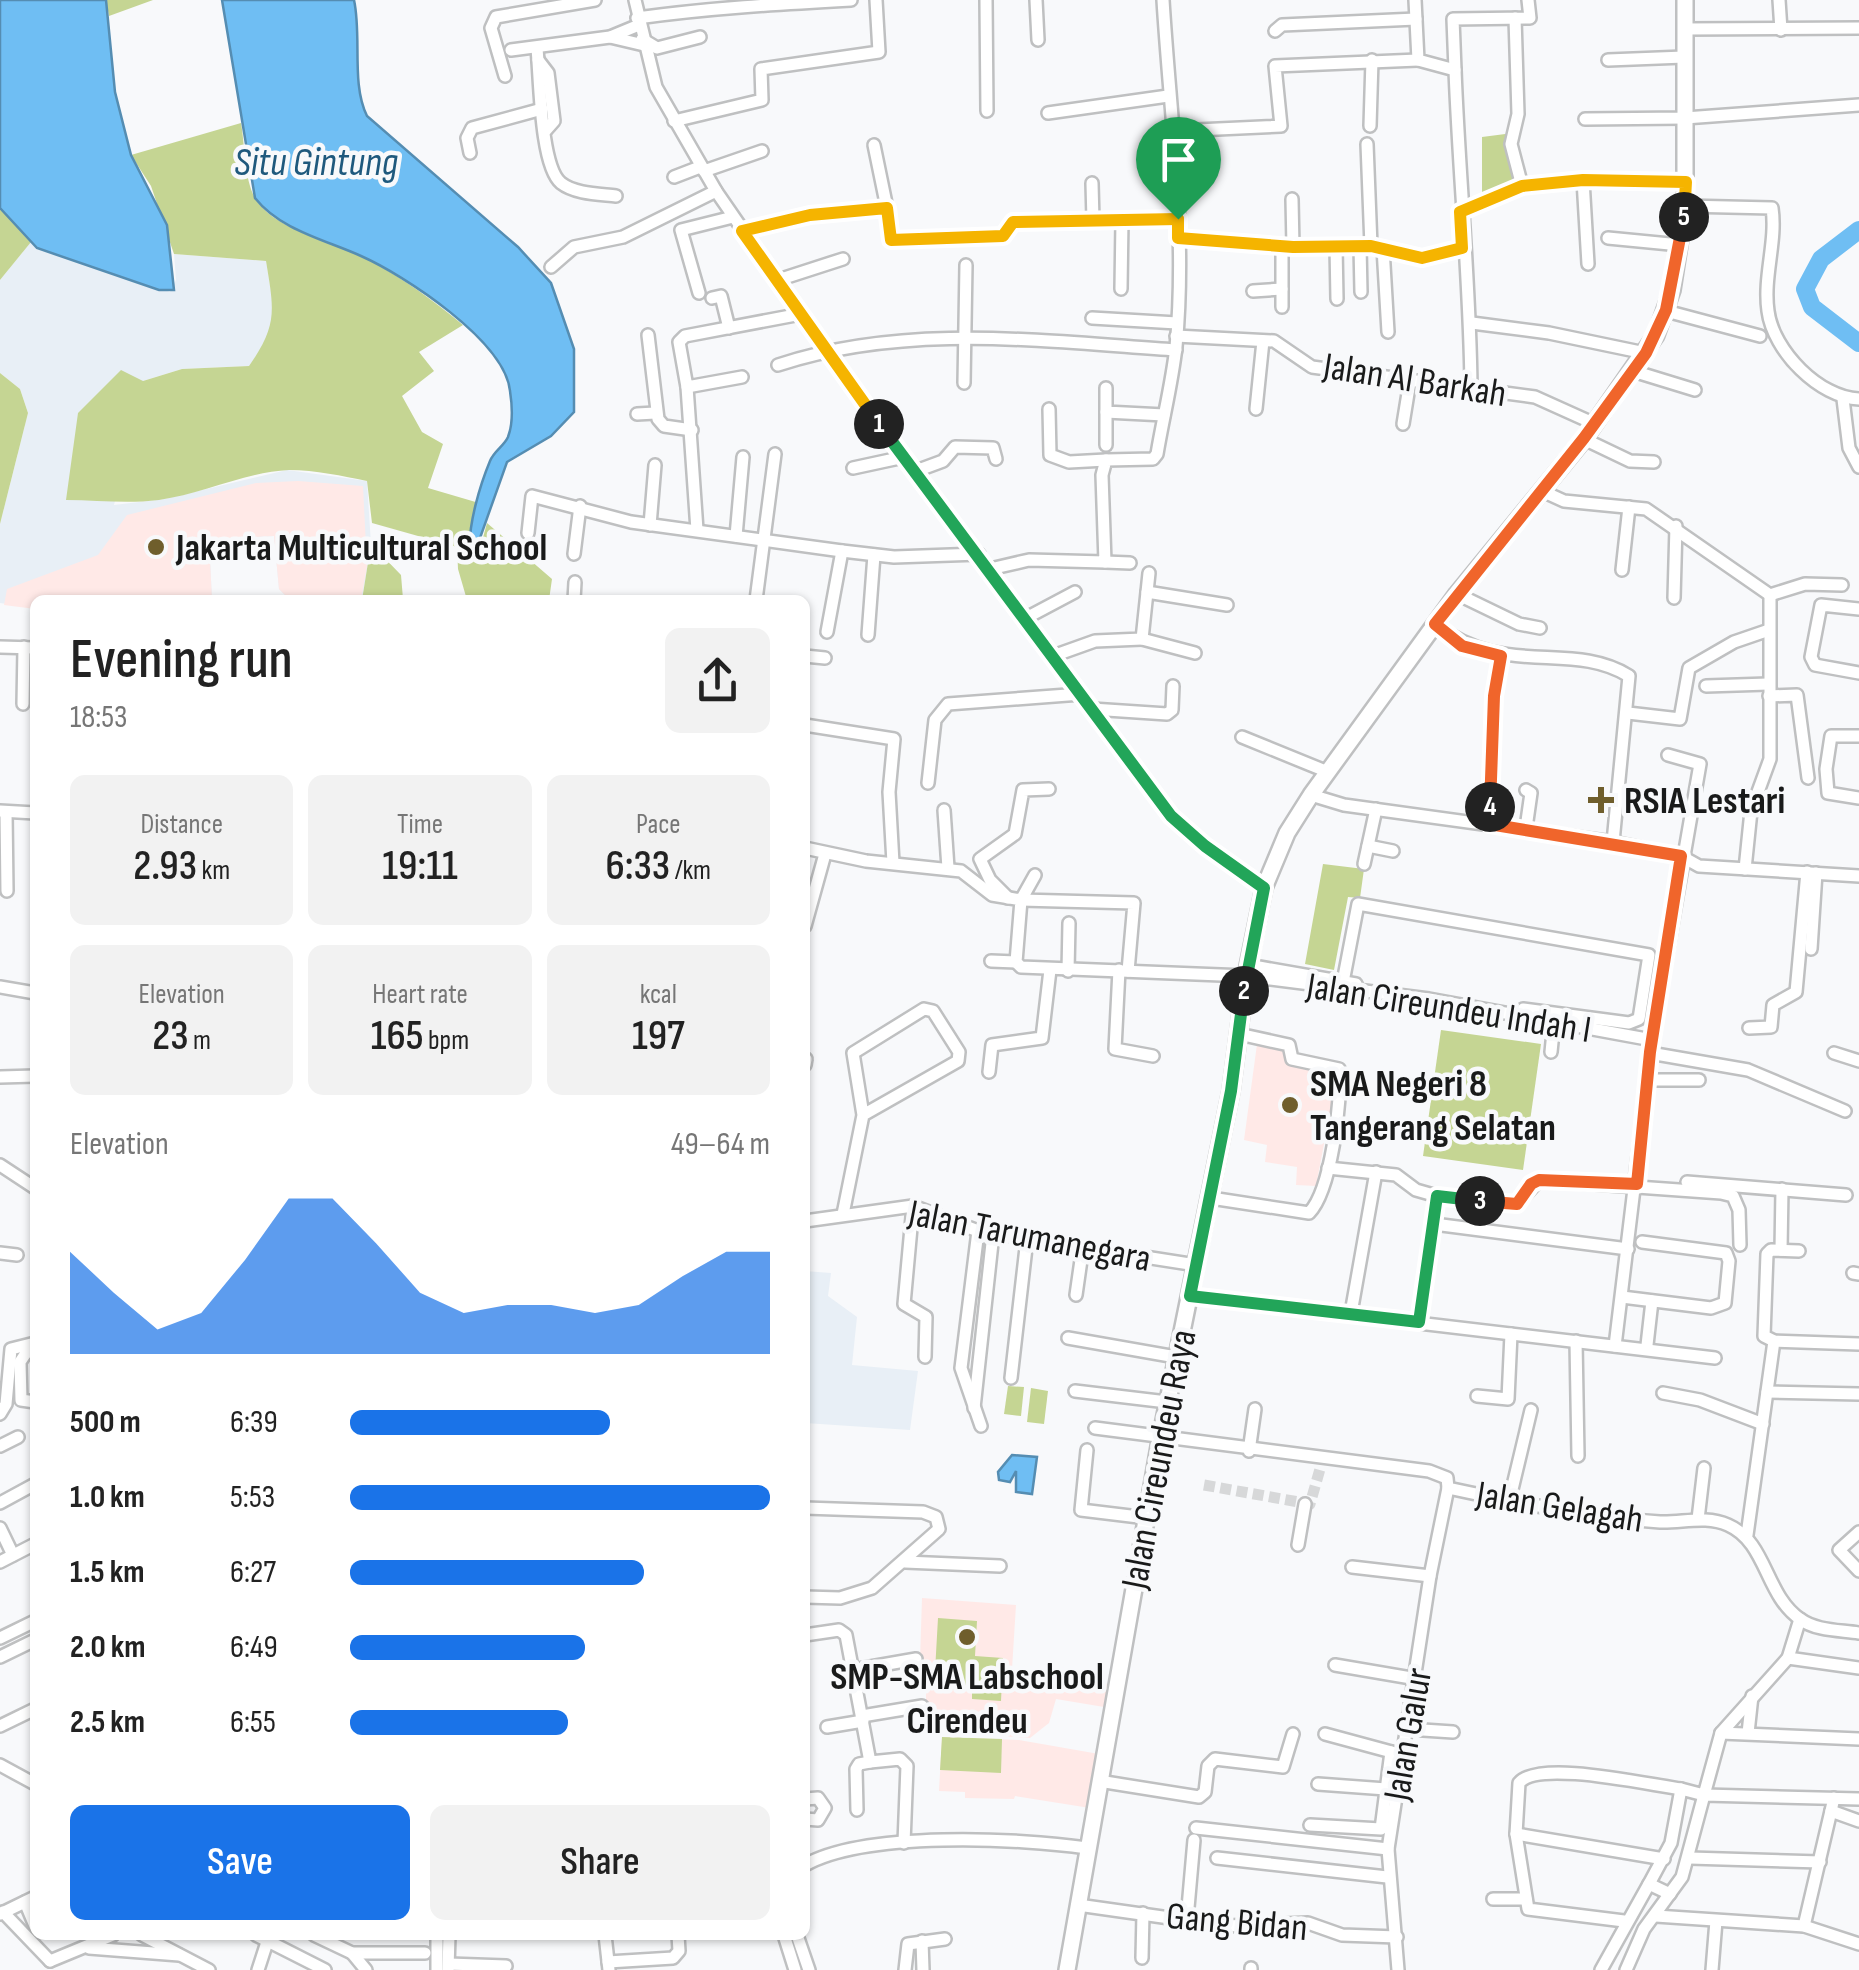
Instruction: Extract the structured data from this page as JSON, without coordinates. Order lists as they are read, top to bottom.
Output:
{
  "streets": {
    "main road": ["Jalan Cireundeu Raya"],
    "street": [
      "Jalan Al Barkah",
      "Jalan Cireundeu Indah I",
      "Jalan Tarumanegara",
      "Jalan Gelagah",
      "Jalan Galur",
      "Gang Bidan"
    ]
  },
  "crossings": [
    ["Jalan Al Barkah", "Jalan Cireundeu Raya"],
    ["Jalan Cireundeu Indah I", "Jalan Cireundeu Raya"],
    ["Jalan Tarumanegara", "Jalan Cireundeu Raya"],
    ["Jalan Cireundeu Raya", "Jalan Gelagah"],
    ["Jalan Cireundeu Raya", "Gang Bidan"],
    ["Jalan Gelagah", "Jalan Galur"],
    ["Jalan Galur", "Gang Bidan"]
  ],
  "water": ["Situ Gintung"],
  "places": {
    "other": ["Jakarta Multicultural School", "SMA Negeri 8 Tangerang Selatan", "SMP-SMA Labschool Cirendeu"],
    "health": ["RSIA Lestari"]
  },
  "page": {
    "pins": [
      "5",
      "1",
      "4",
      "2",
      "3"
    ],
    "heading": ["Evening run", "18:53"],
    "stats": [
      ["Distance", "2.93 km"],
      ["Time", "19:11"],
      ["Pace", "6:33 /km"],
      ["Elevation", "23 m"],
      ["Heart rate", "165 bpm"],
      ["kcal", "197"]
    ],
    "chart": ["Elevation", "49–64 m"],
    "list": [
      {
        "name": "500 m",
        "note": "6:39"
      },
      {
        "name": "1.0 km",
        "note": "5:53"
      },
      {
        "name": "1.5 km",
        "note": "6:27"
      },
      {
        "name": "2.0 km",
        "note": "6:49"
      },
      {
        "name": "2.5 km",
        "note": "6:55"
      }
    ],
    "buttons": ["Save", "Share"]
  }
}
